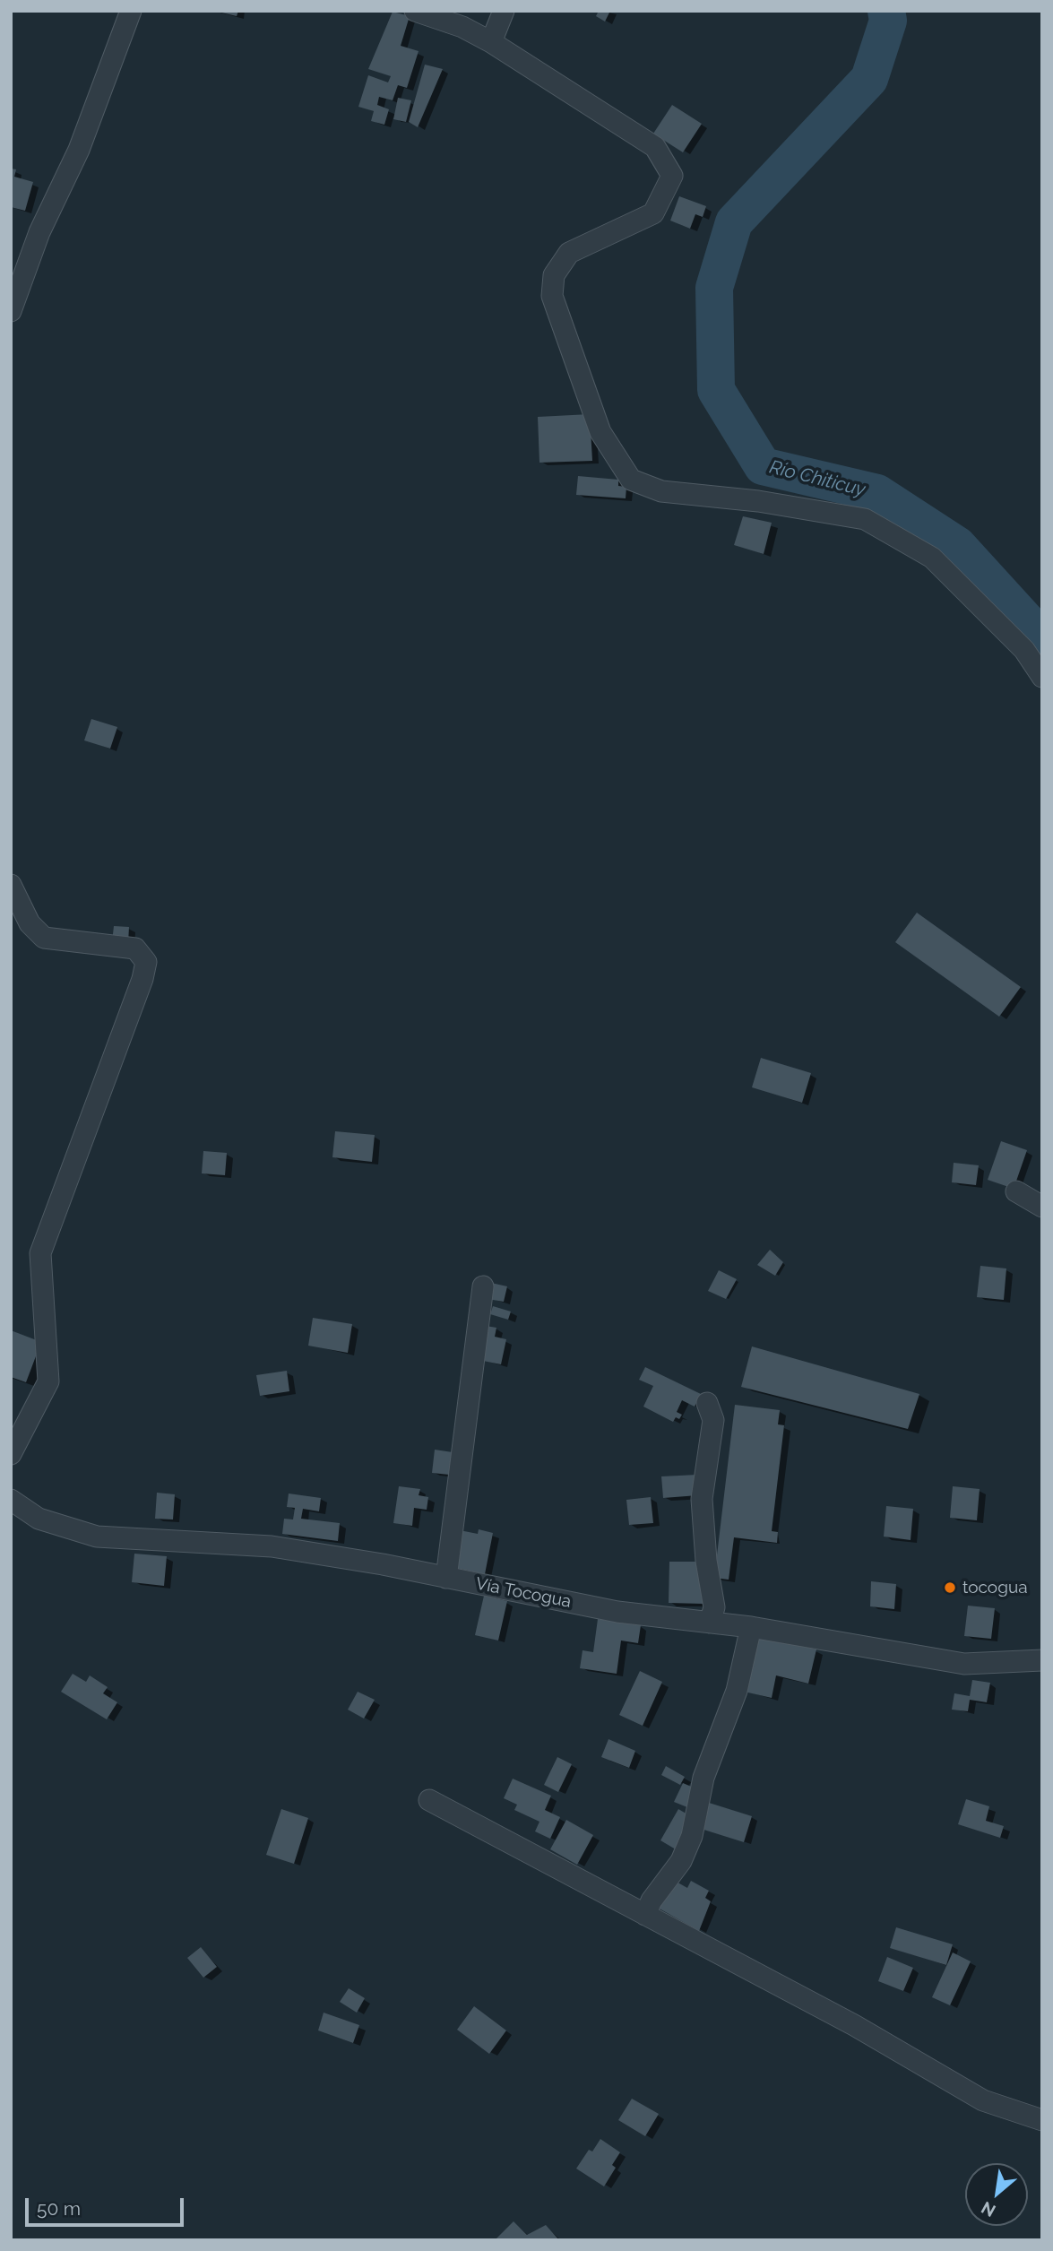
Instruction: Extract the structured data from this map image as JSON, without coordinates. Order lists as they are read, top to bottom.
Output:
{
  "streets": {
    "street": ["Vía Tocogua"]
  },
  "water": ["Río Chiticuy"],
  "places": ["tocogua"],
  "scale_bar": "50 m",
  "north": "bottom left"
}
